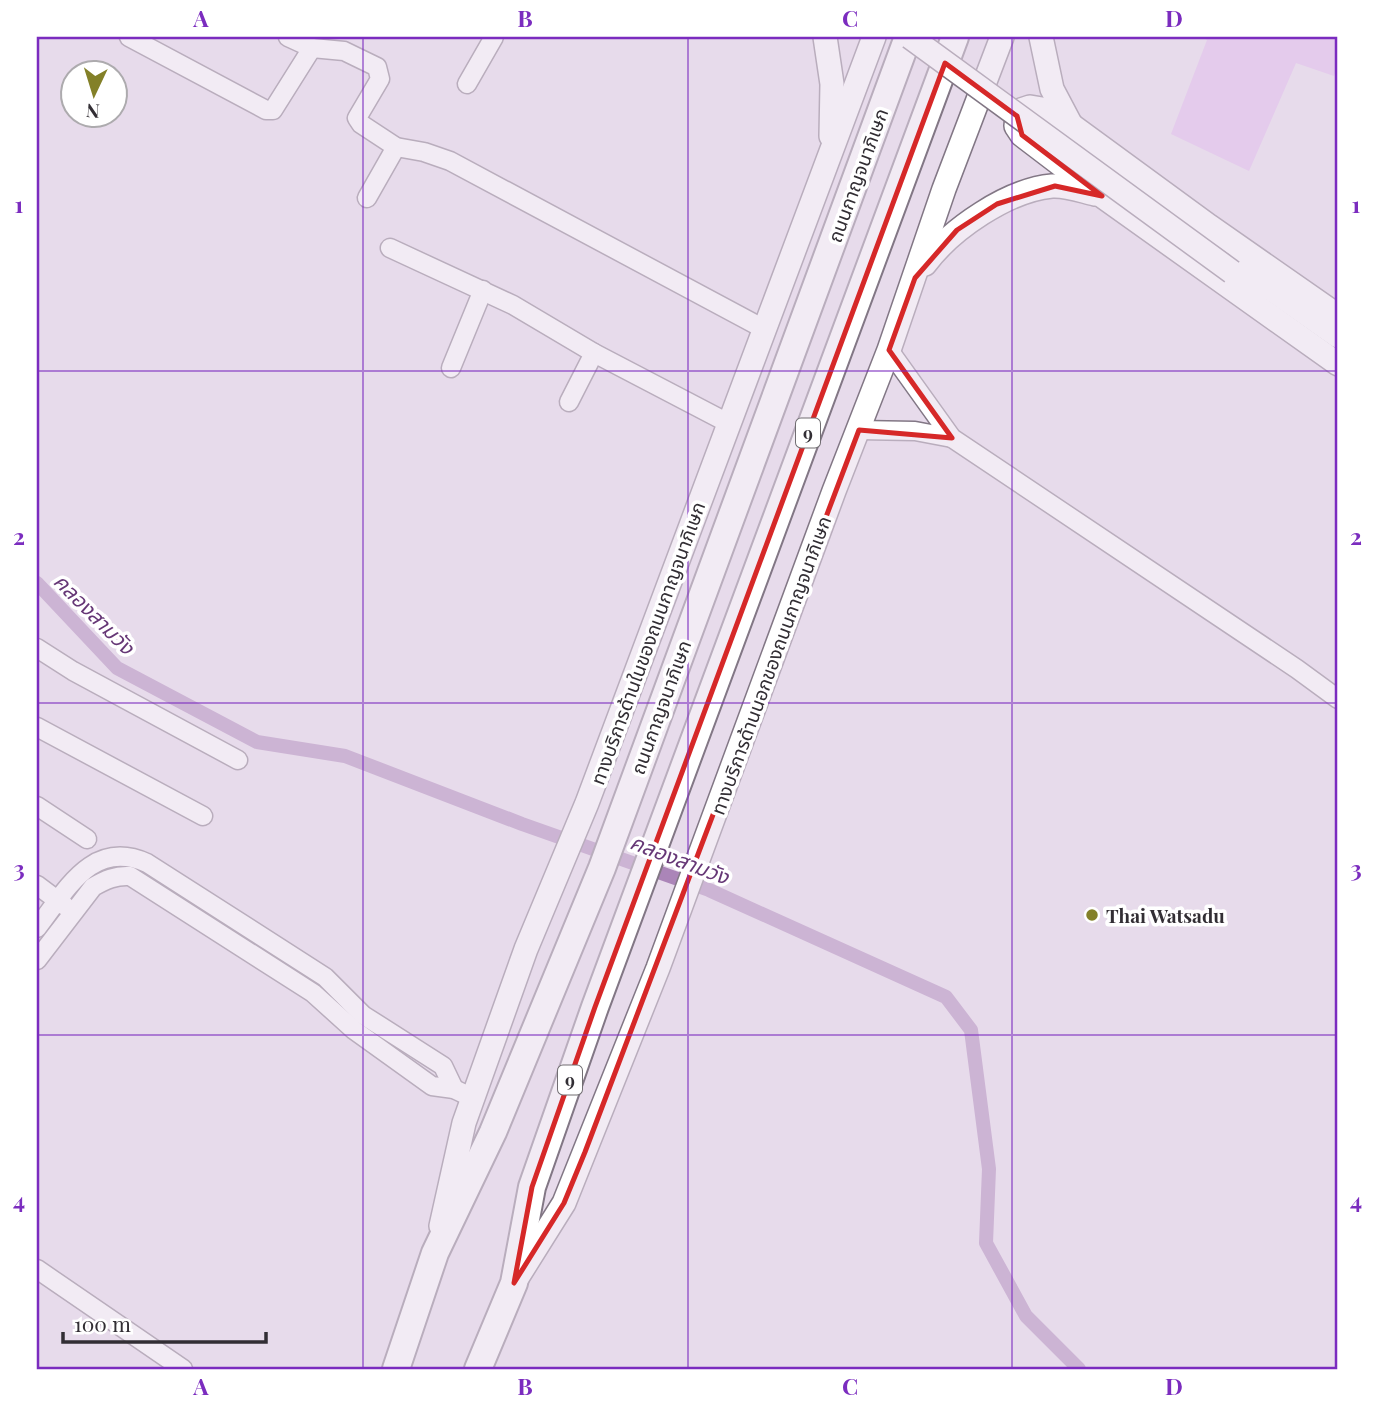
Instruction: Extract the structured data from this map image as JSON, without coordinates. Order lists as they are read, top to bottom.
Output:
{
  "streets": {
    "highway": ["ถนนกาญจนาภิเษก", "9"],
    "main road": ["ทางบริการด้านในของถนนกาญจนาภิเษก", "ทางบริการด้านนอกของถนนกาญจนาภิเษก"]
  },
  "crossings": [
    ["ถนนกาญจนาภิเษก", "ทางบริการด้านในของถนนกาญจนาภิเษก"],
    ["9", "ทางบริการด้านนอกของถนนกาญจนาภิเษก"]
  ],
  "water": ["คลองสามวัง"],
  "places": ["Thai Watsadu"],
  "scale_bar": "100 m",
  "north": "bottom",
  "grid": {
    "columns": [
      "A",
      "B",
      "C",
      "D"
    ],
    "rows": [
      "1",
      "2",
      "3",
      "4"
    ]
  }
}
